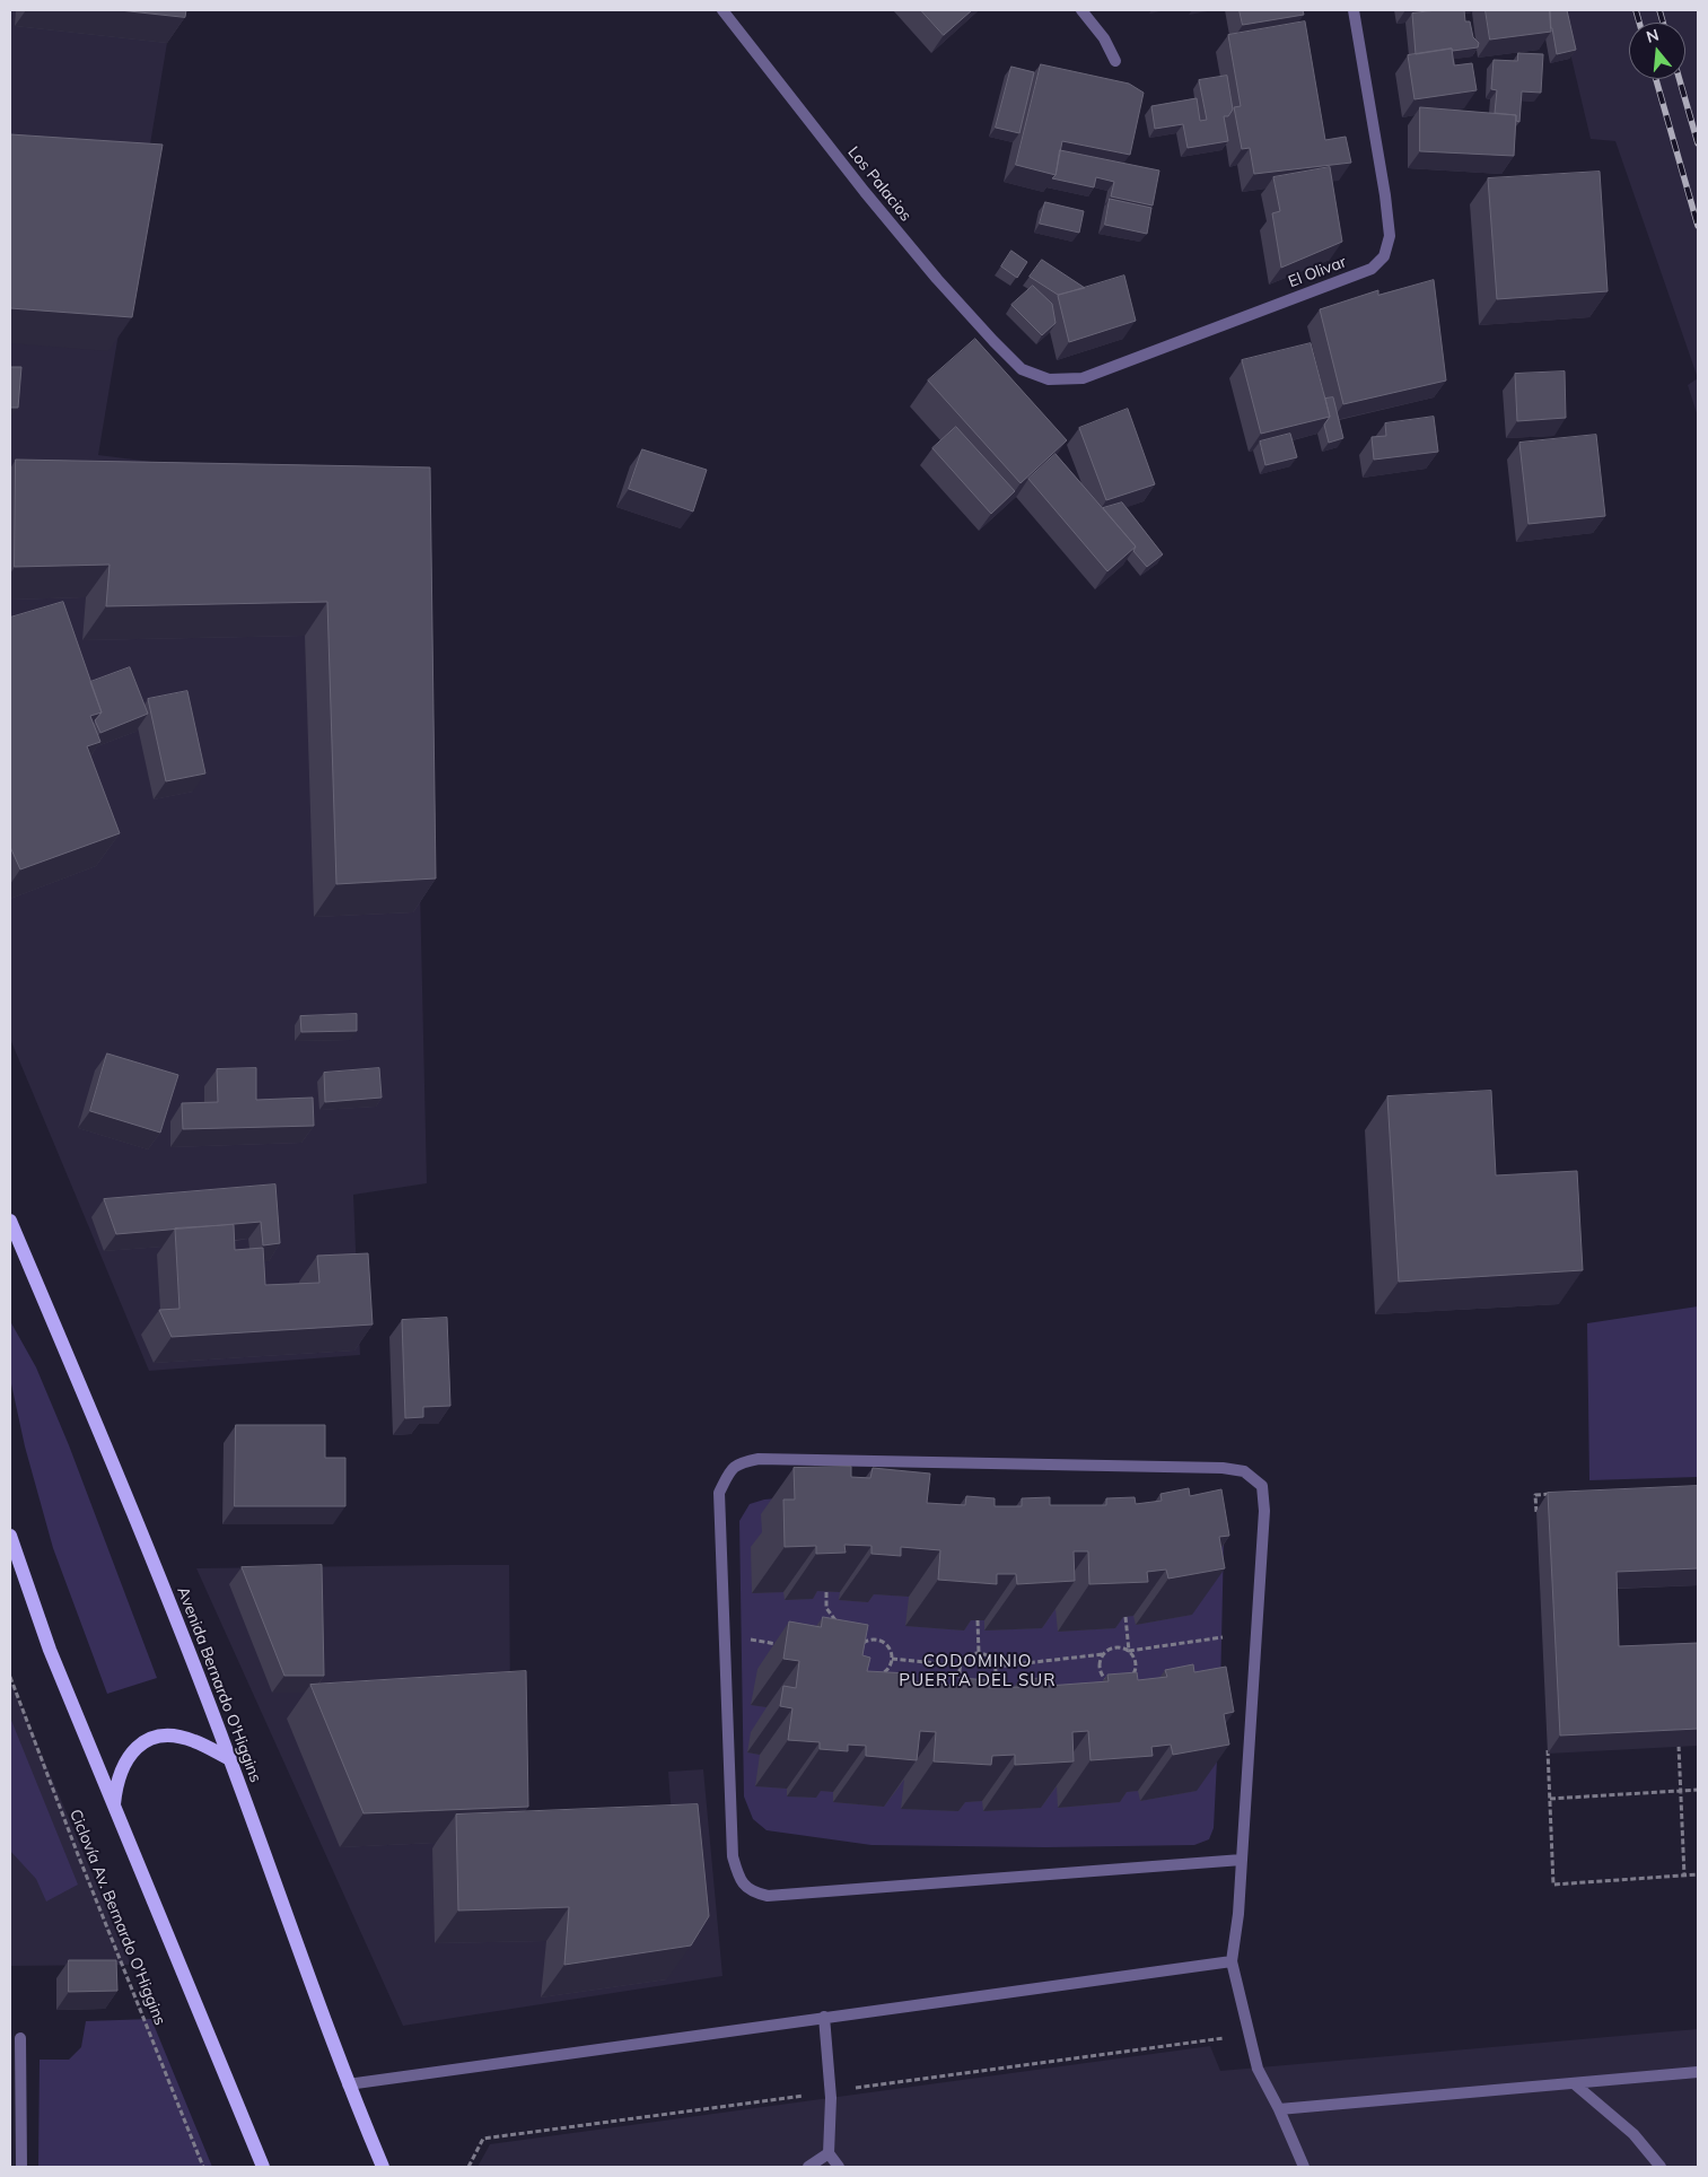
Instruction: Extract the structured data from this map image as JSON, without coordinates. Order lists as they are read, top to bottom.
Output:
{
  "streets": {
    "main road": ["Avenida Bernardo O'Higgins"],
    "street": ["Los Palacios", "El Olivar"],
    "path": ["Ciclovía Av. Bernardo O'Higgins"]
  },
  "crossings": [
    ["Los Palacios", "El Olivar"]
  ],
  "districts": ["CODOMINIO PUERTA DEL SUR"],
  "north": "top"
}
